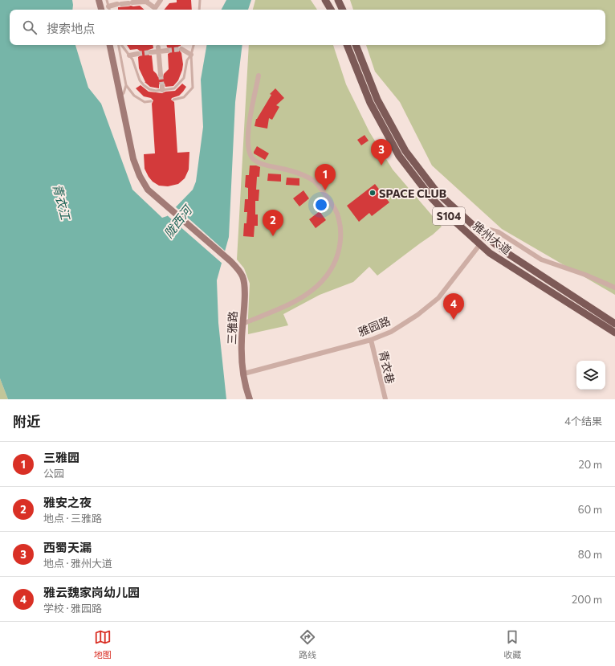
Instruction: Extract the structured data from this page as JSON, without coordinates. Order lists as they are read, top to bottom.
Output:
{
  "streets": {
    "main road": ["S104", "雅州大道"],
    "street": ["雅园路", "三雅路", "青衣巷"]
  },
  "crossings": [
    ["雅州大道", "雅园路"],
    ["雅园路", "三雅路"],
    ["雅园路", "青衣巷"]
  ],
  "water": ["青衣江", "陇西河"],
  "places": ["SPACE CLUB"],
  "page": {
    "search": "搜索地点",
    "pins": [
      "3",
      "1",
      "2",
      "4"
    ],
    "heading": ["附近", "4个结果"],
    "list": [
      {
        "mark": "1",
        "name": "三雅园",
        "note": "公园",
        "value": "20 m"
      },
      {
        "mark": "2",
        "name": "雅安之夜",
        "note": "地点 · 三雅路",
        "value": "60 m"
      },
      {
        "mark": "3",
        "name": "西蜀天漏",
        "note": "地点 · 雅州大道",
        "value": "80 m"
      },
      {
        "mark": "4",
        "name": "雅云魏家岗幼儿园",
        "note": "学校 · 雅园路",
        "value": "200 m"
      }
    ],
    "nav": ["地图", "路线", "收藏"]
  }
}
